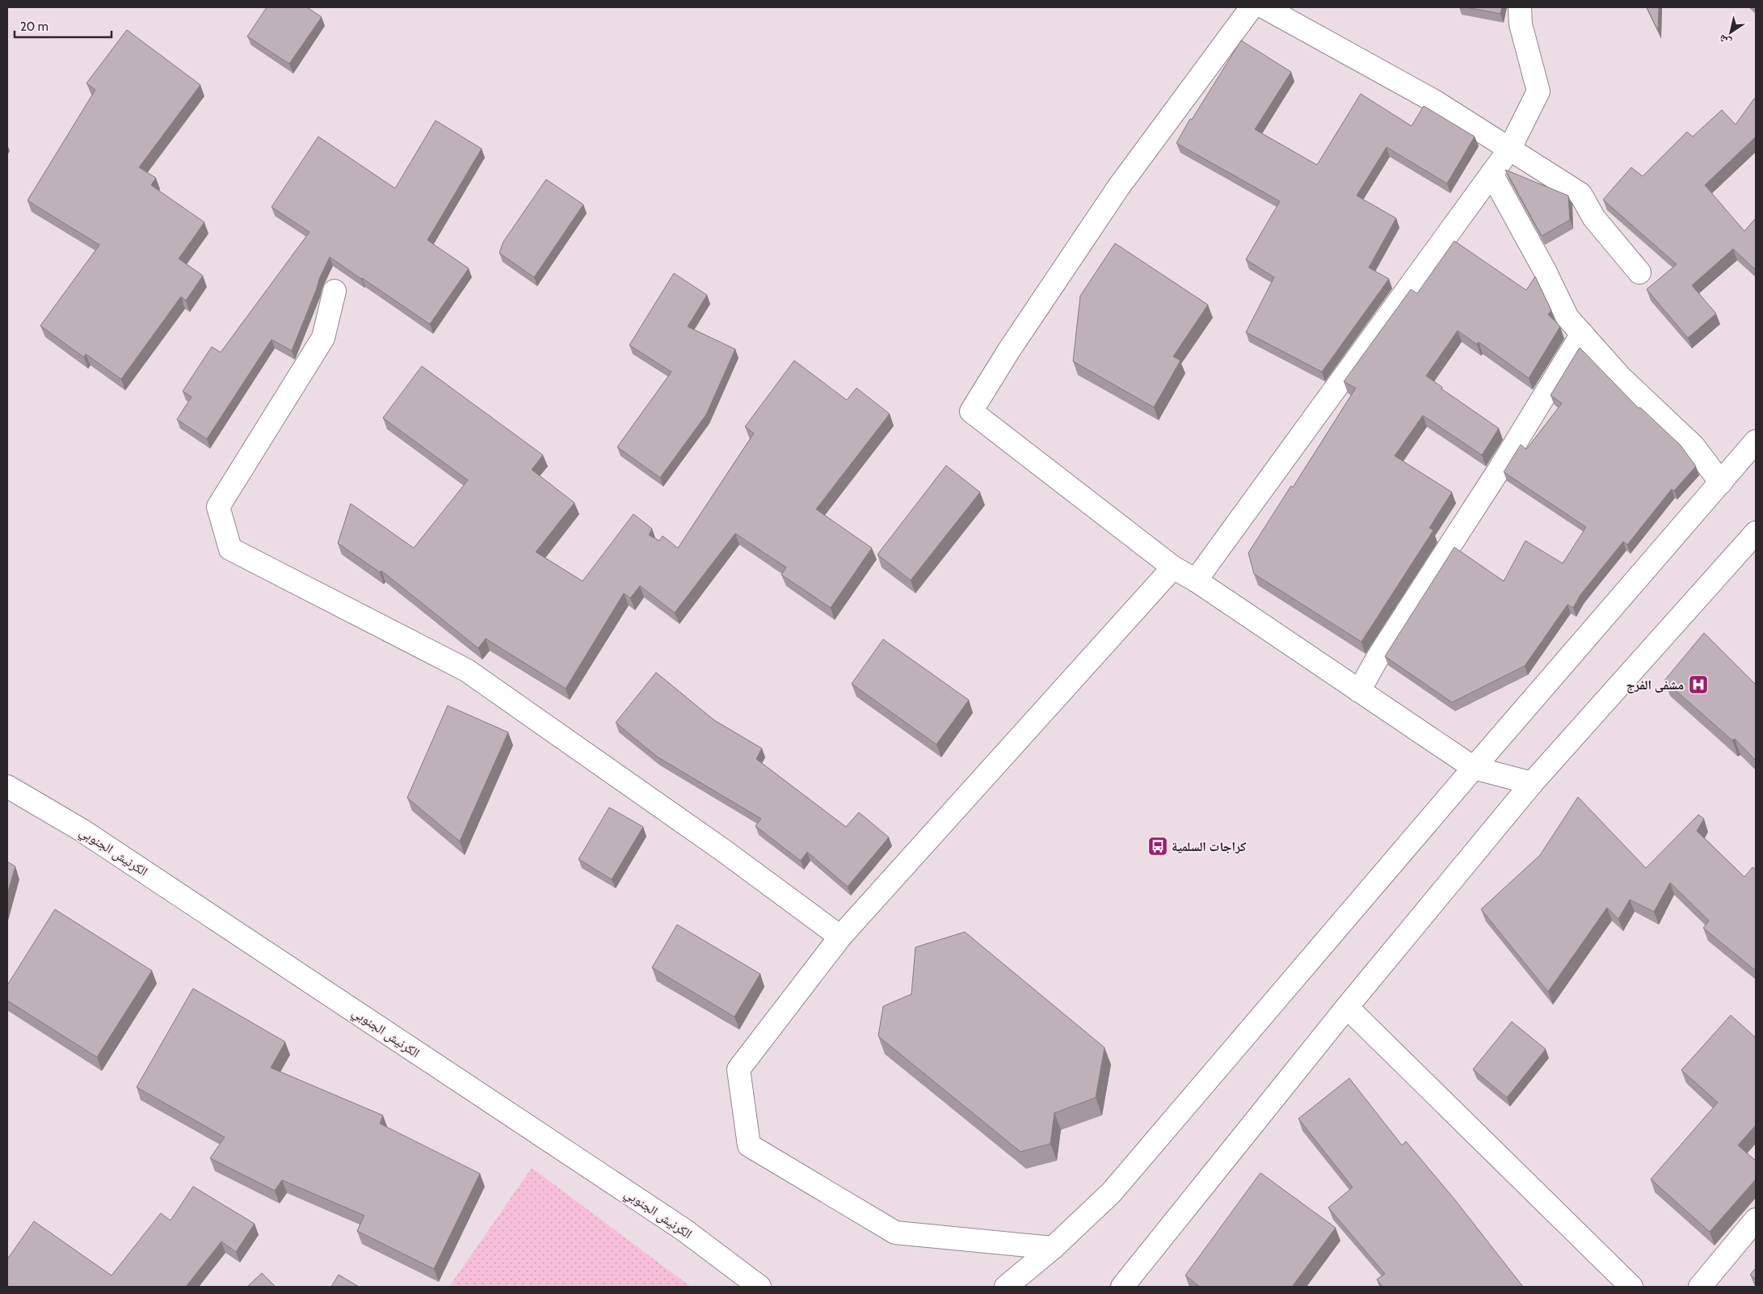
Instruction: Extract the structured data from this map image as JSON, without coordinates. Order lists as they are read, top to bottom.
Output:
{
  "streets": {
    "street": ["الكرنيش الجنوبي"]
  },
  "places": {
    "hospital": ["مشفى الفرج"],
    "bus stop": ["كراجات السلمية"]
  },
  "scale_bar": "20 m",
  "north": "bottom left"
}
